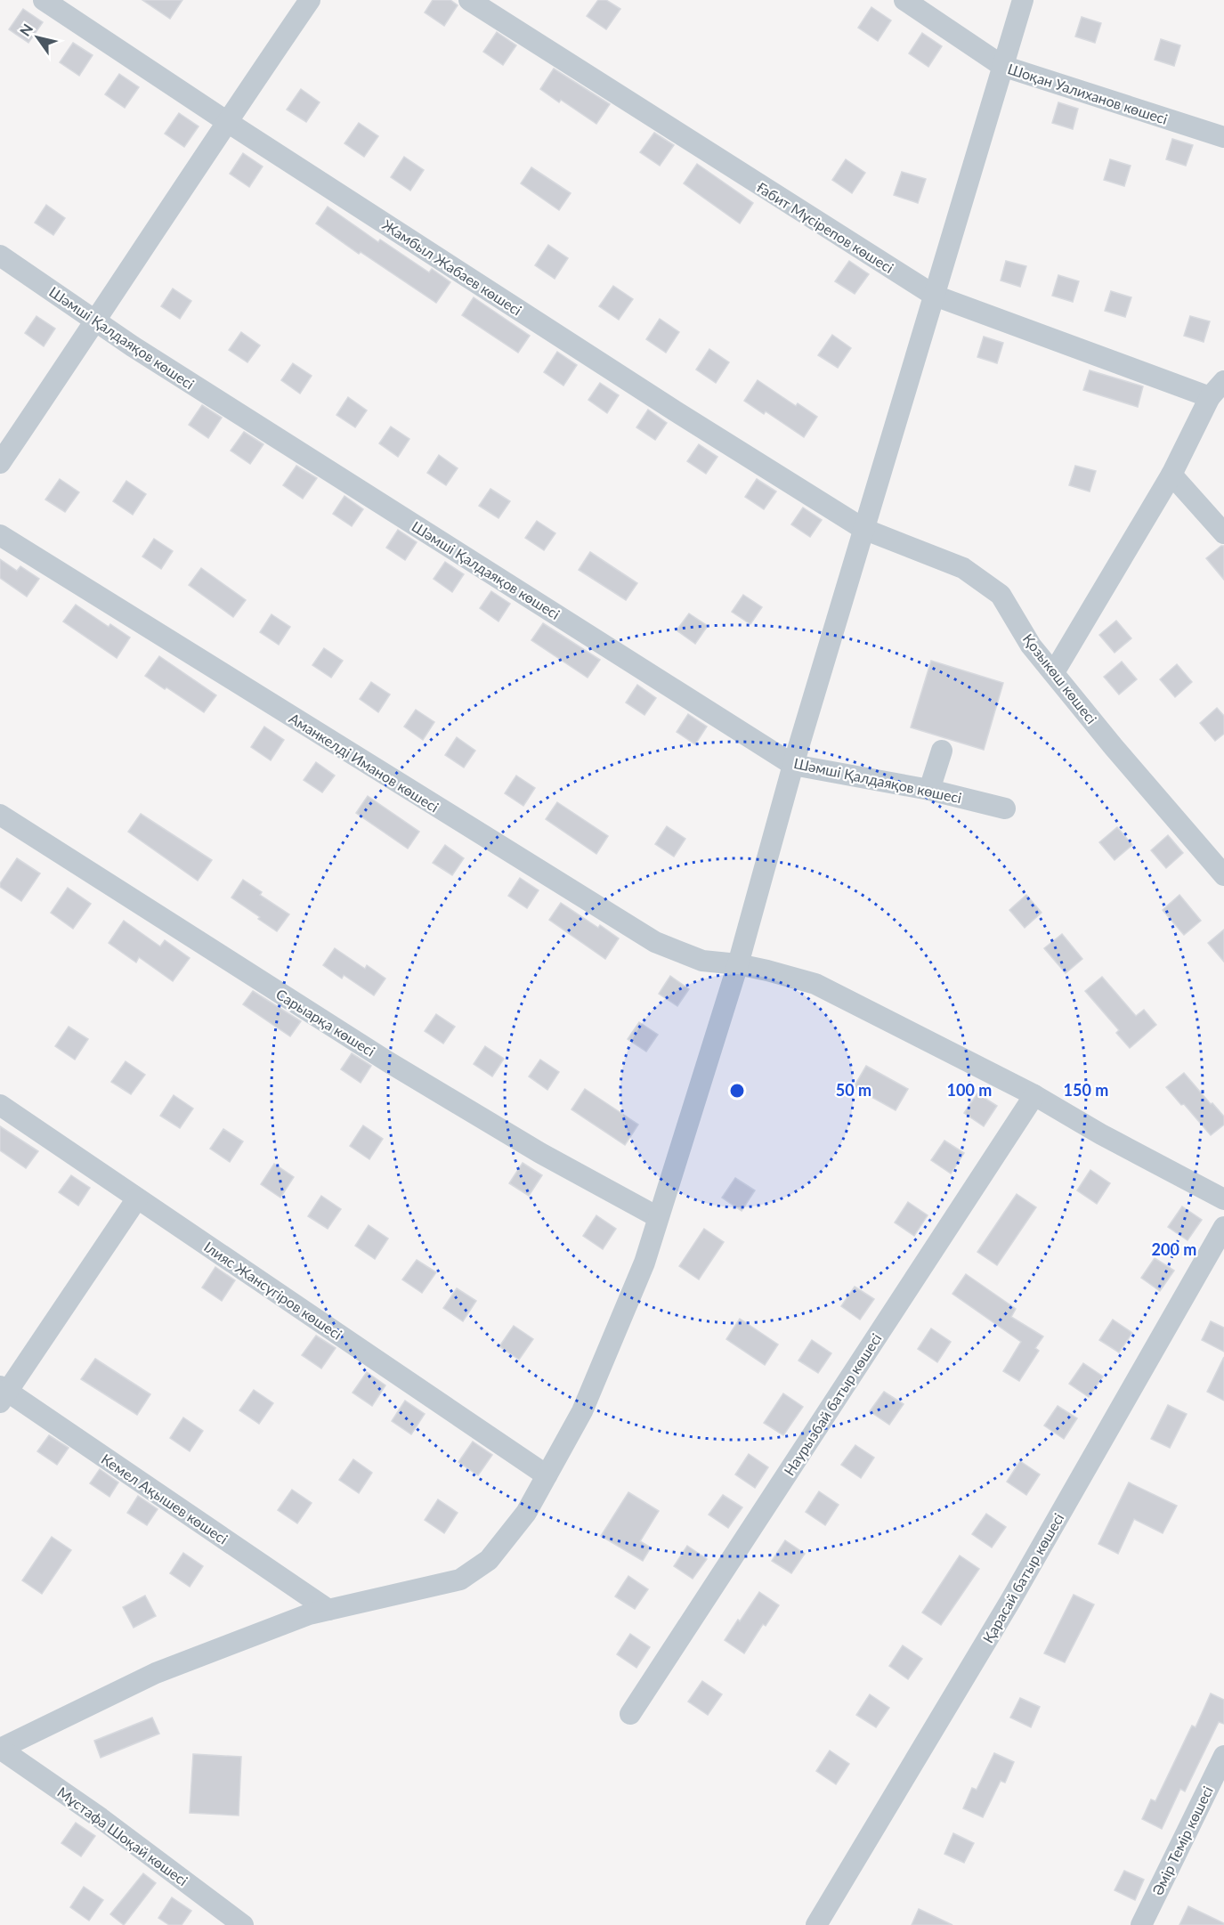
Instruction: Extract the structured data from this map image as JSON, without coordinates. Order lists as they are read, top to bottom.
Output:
{
  "streets": {
    "street": [
      "Шоқан Уалиханов көшесі",
      "Ғабит Мүсірепов көшесі",
      "Жамбыл Жабаев көшесі",
      "Шәмші Қалдаяқов көшесі",
      "Қозыкөш көшесі",
      "Аманкелді Иманов көшесі",
      "Сарыарқа көшесі",
      "Ілияс Жансүгіров көшесі",
      "Наурызбай батыр көшесі",
      "Кемел Ақышев көшесі",
      "Қарасай батыр көшесі",
      "Мұстафа Шоқай көшесі",
      "Әмір Темір көшесі"
    ]
  },
  "crossings": [
    ["Жамбыл Жабаев көшесі", "Қозыкөш көшесі"],
    ["Аманкелді Иманов көшесі", "Наурызбай батыр көшесі"]
  ],
  "north": "top left",
  "rings": [
    "50 m",
    "100 m",
    "150 m",
    "200 m"
  ]
}
